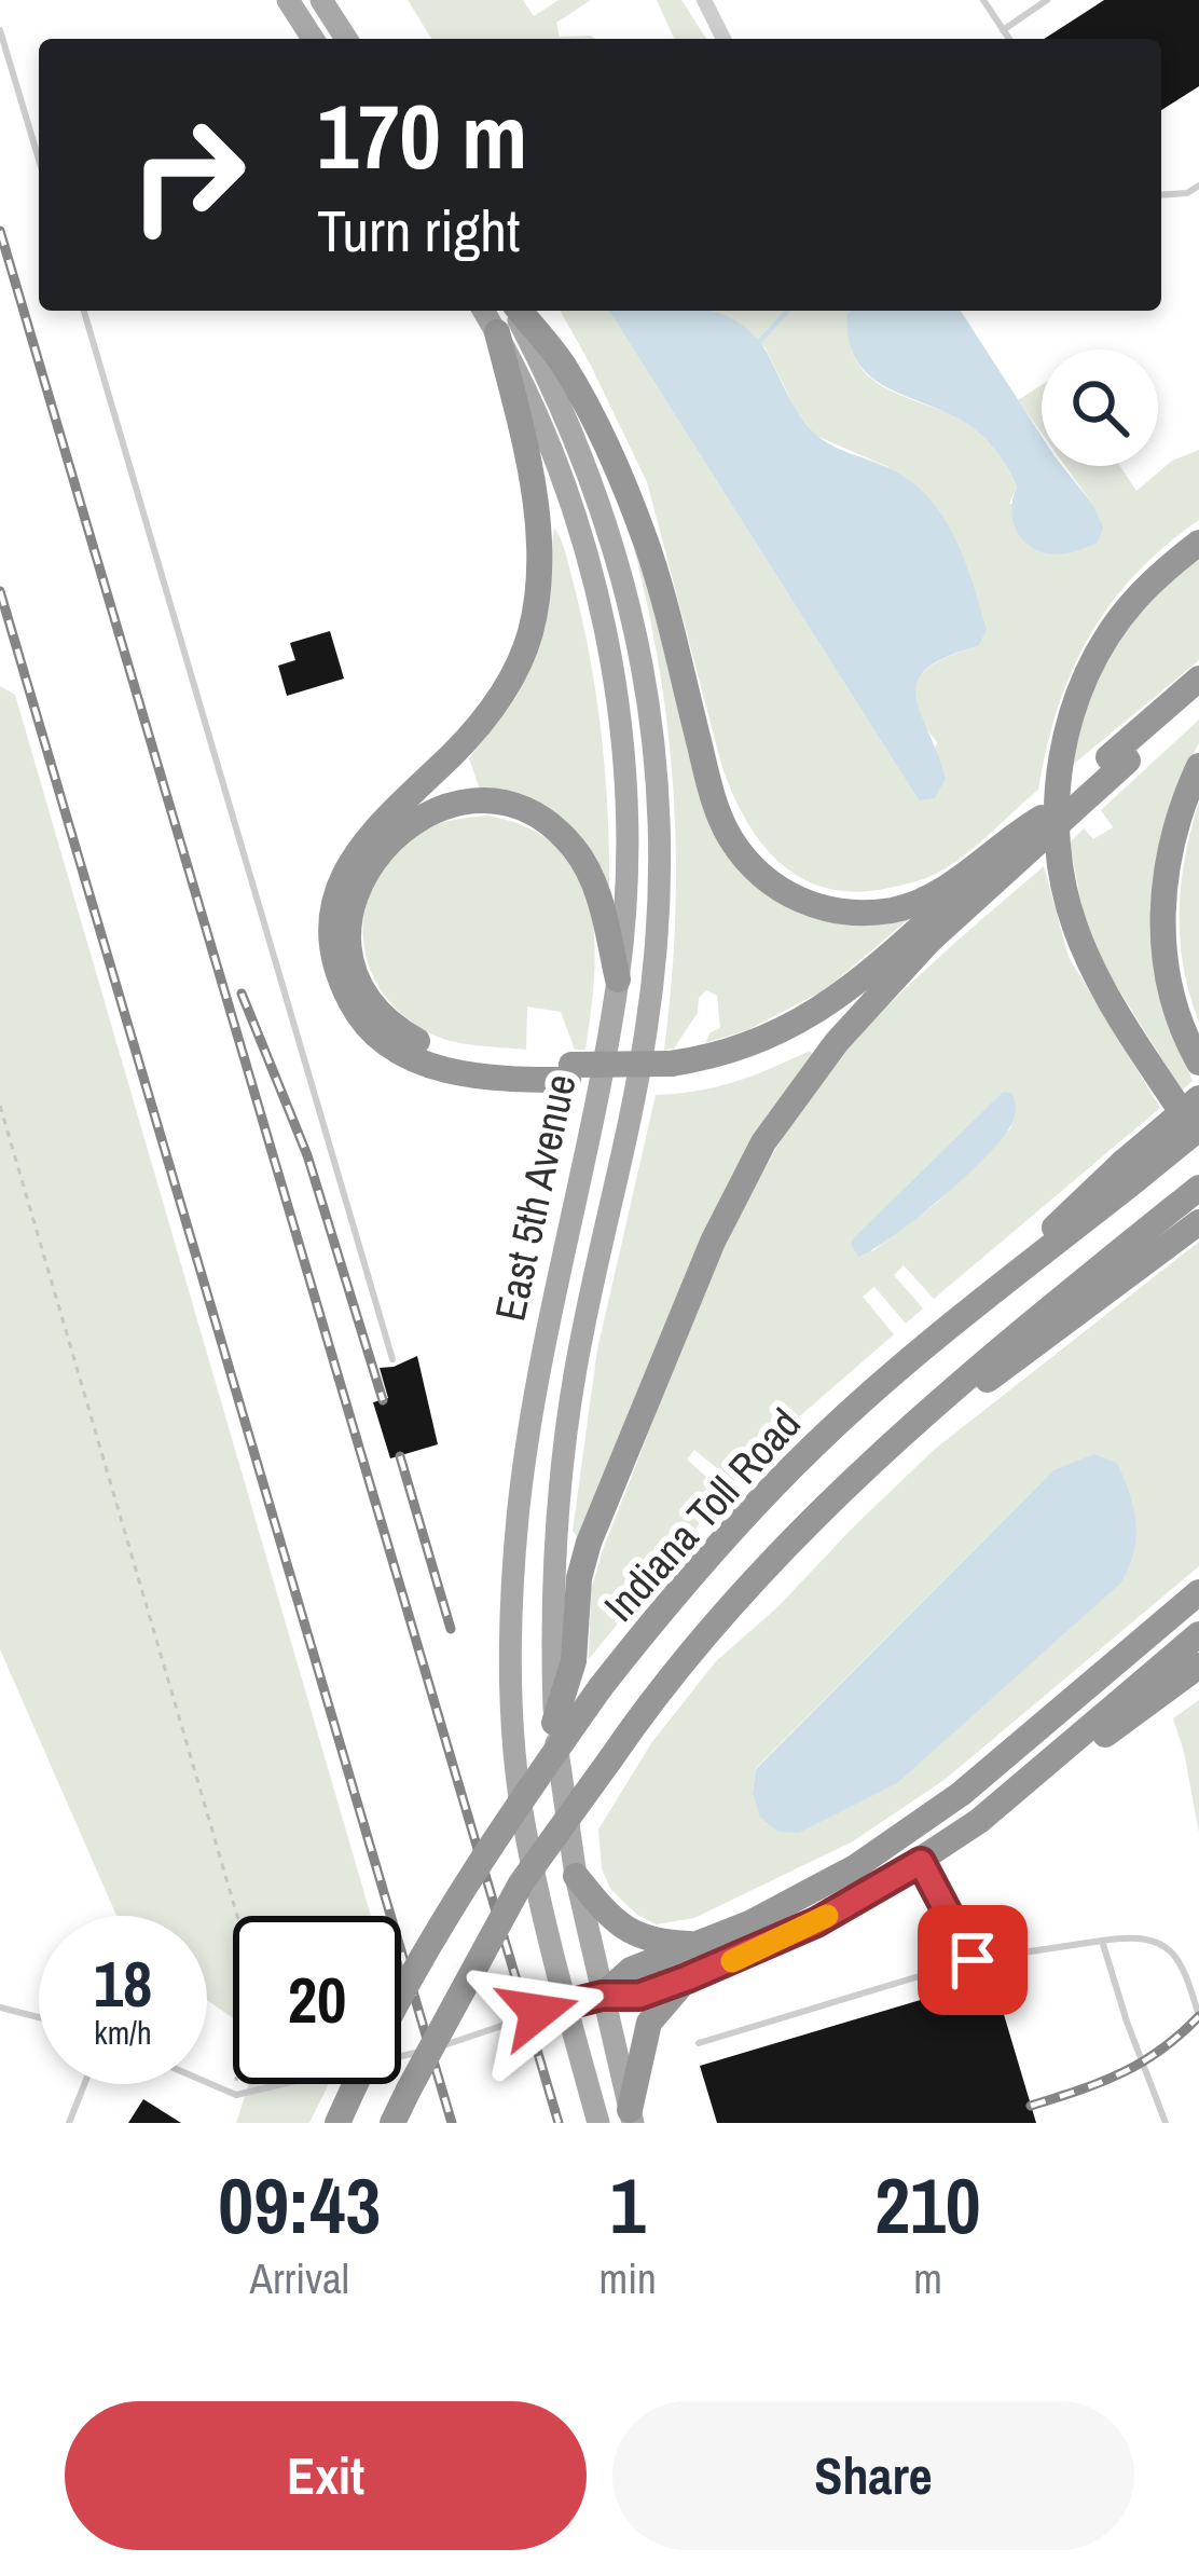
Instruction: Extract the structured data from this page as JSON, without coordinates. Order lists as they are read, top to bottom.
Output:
{
  "streets": {
    "highway": ["Indiana Toll Road"],
    "main road": ["East 5th Avenue"]
  },
  "page": {
    "turn": ["170 m", "Turn right"],
    "speed": "18 km/h",
    "limit": "20",
    "eta": [
      "09:43",
      "Arrival",
      "1",
      "min",
      "210",
      "m"
    ],
    "buttons": ["Exit", "Share"]
  }
}
